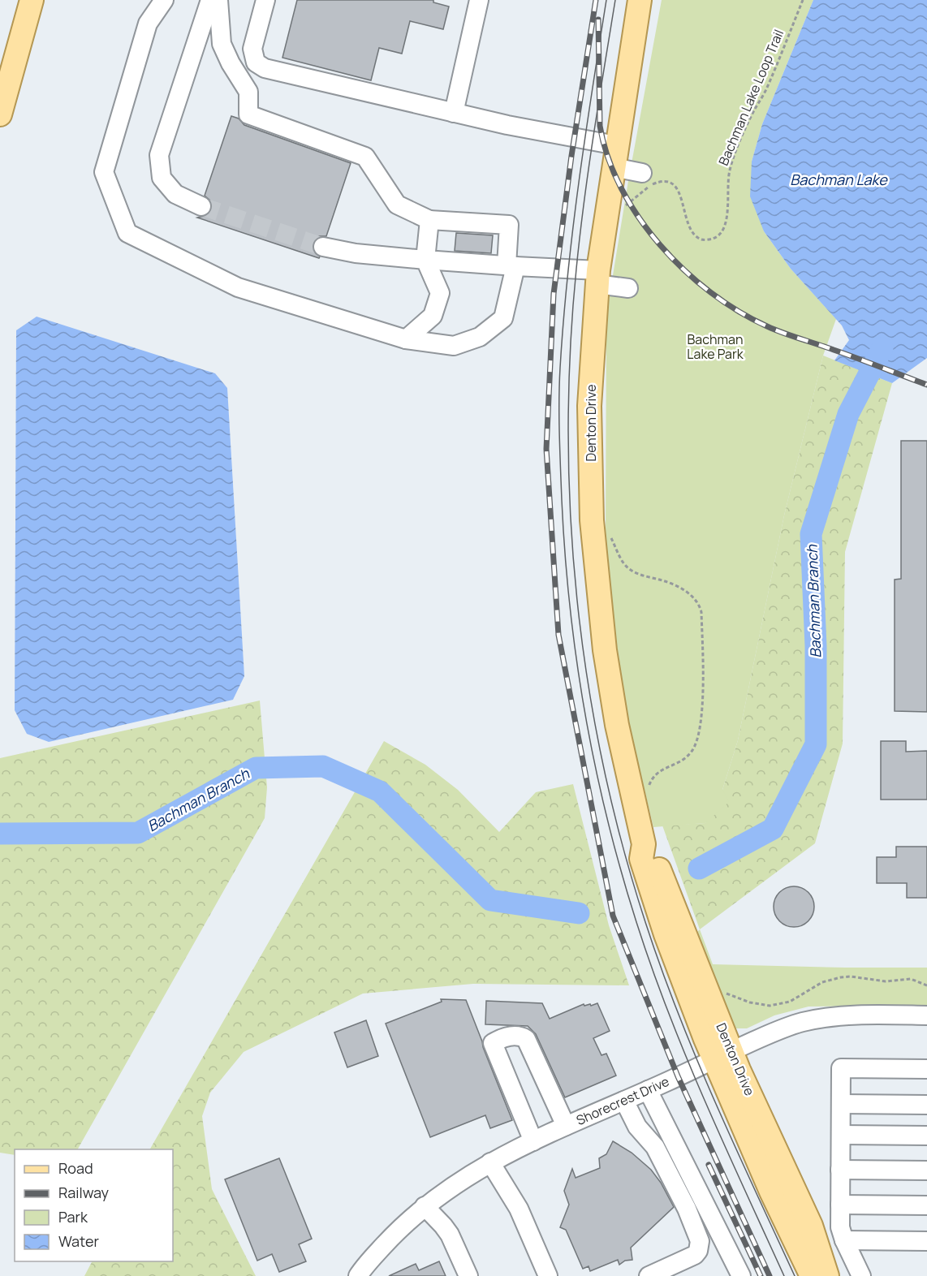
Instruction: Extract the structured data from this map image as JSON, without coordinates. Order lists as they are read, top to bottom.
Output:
{
  "streets": {
    "main road": ["Denton Drive"],
    "street": ["Shorecrest Drive"],
    "path": ["Bachman Lake Loop Trail"]
  },
  "crossings": [
    ["Denton Drive", "Shorecrest Drive"]
  ],
  "water": ["Bachman Lake", "Bachman Branch"],
  "parks": ["Bachman Lake Park"],
  "legend": [
    "Road",
    "Railway",
    "Park",
    "Water"
  ]
}
